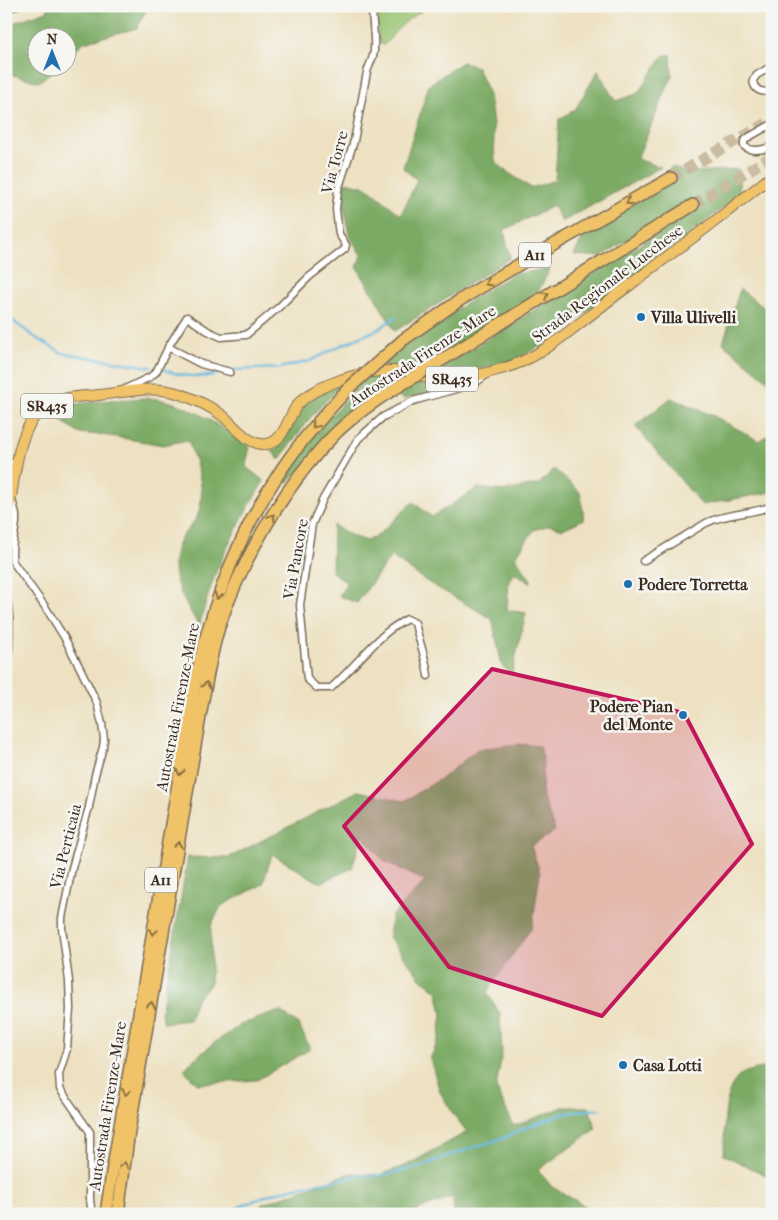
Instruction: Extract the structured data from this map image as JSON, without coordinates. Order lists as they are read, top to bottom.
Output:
{
  "streets": {
    "highway": ["A11", "Autostrada Firenze-Mare"],
    "main road": ["Strada Regionale Lucchese", "SR435"],
    "street": ["Via Torre", "Via Pancore", "Via Perticaia"]
  },
  "crossings": [
    ["Strada Regionale Lucchese", "Via Pancore"],
    ["Strada Regionale Lucchese", "Via Perticaia"]
  ],
  "places": [
    "Villa Ulivelli",
    "Podere Torretta",
    "Podere Pian del Monte",
    "Casa Lotti"
  ],
  "north": "top"
}
